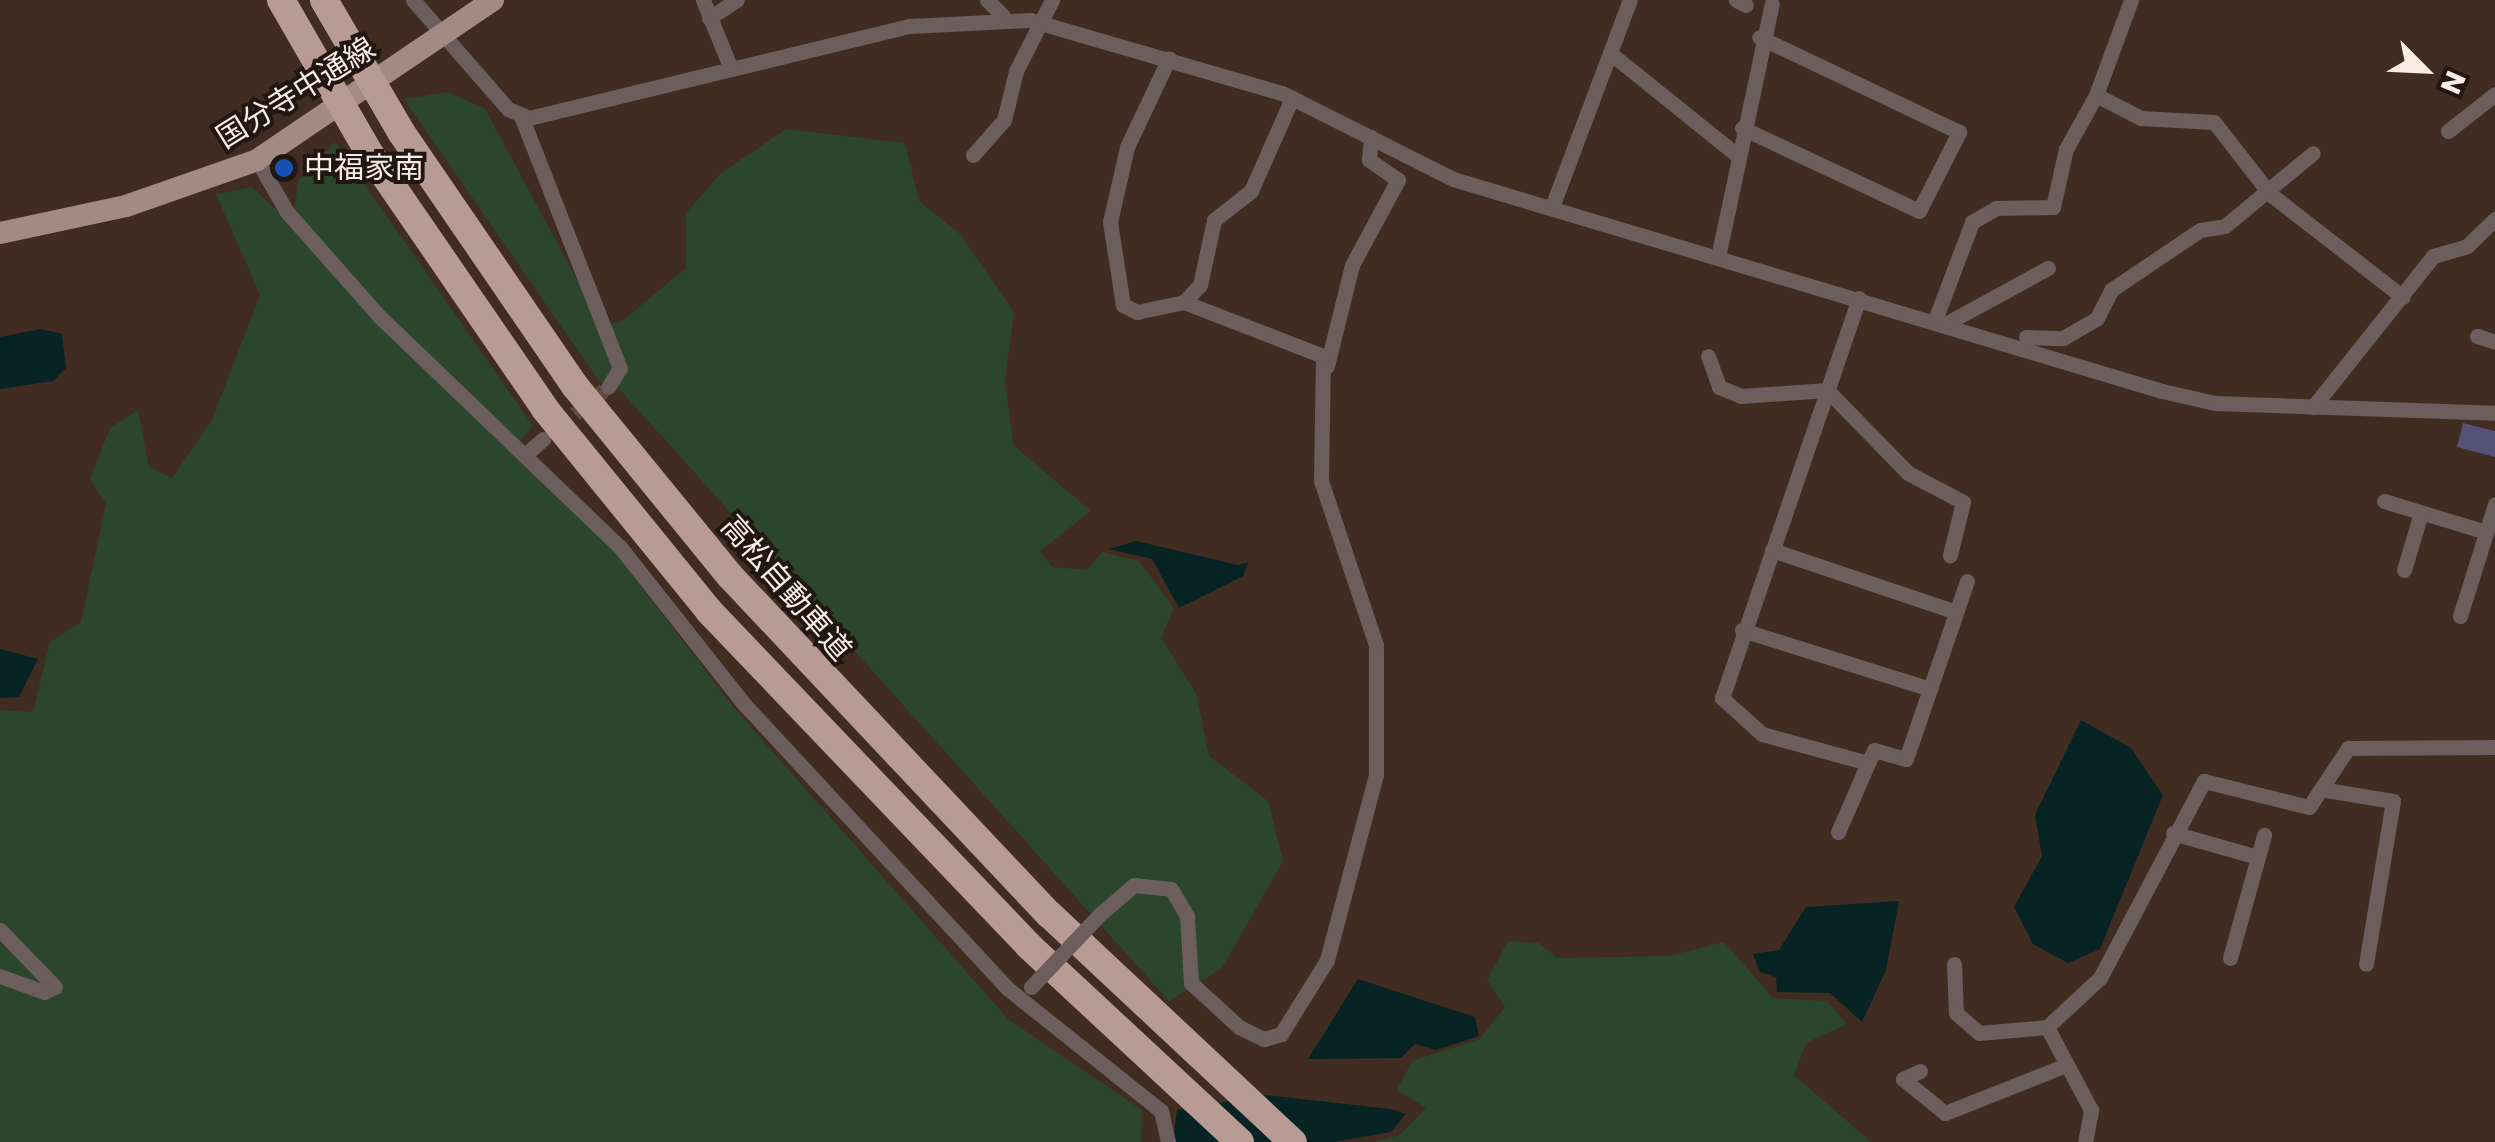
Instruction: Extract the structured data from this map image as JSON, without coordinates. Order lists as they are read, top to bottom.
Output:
{
  "streets": {
    "highway": ["高松自動車道"],
    "main road": ["国分寺中通線"]
  },
  "places": ["中福家南"],
  "north": "bottom right"
}
